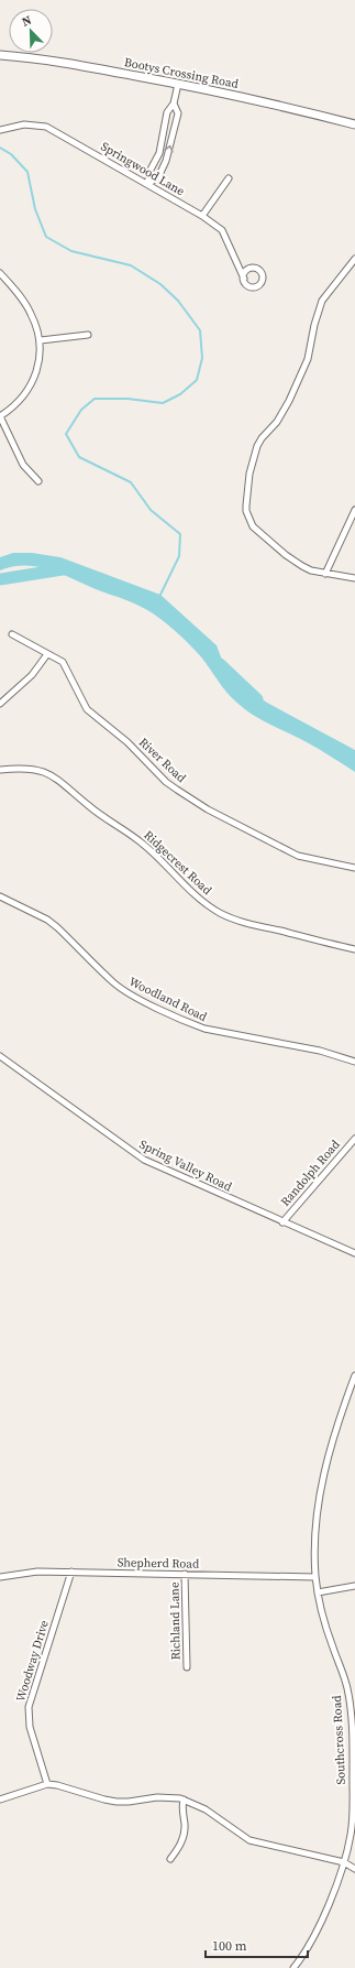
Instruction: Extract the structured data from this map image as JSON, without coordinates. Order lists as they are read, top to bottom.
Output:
{
  "streets": {
    "street": [
      "Bootys Crossing Road",
      "Springwood Lane",
      "River Road",
      "Ridgecrest Road",
      "Woodland Road",
      "Spring Valley Road",
      "Randolph Road",
      "Shepherd Road",
      "Richland Lane",
      "Woodway Drive",
      "Southcross Road"
    ]
  },
  "crossings": [
    ["Spring Valley Road", "Randolph Road"],
    ["Shepherd Road", "Richland Lane"],
    ["Shepherd Road", "Woodway Drive"],
    ["Shepherd Road", "Southcross Road"]
  ],
  "scale_bar": "100 m",
  "north": "top left"
}
